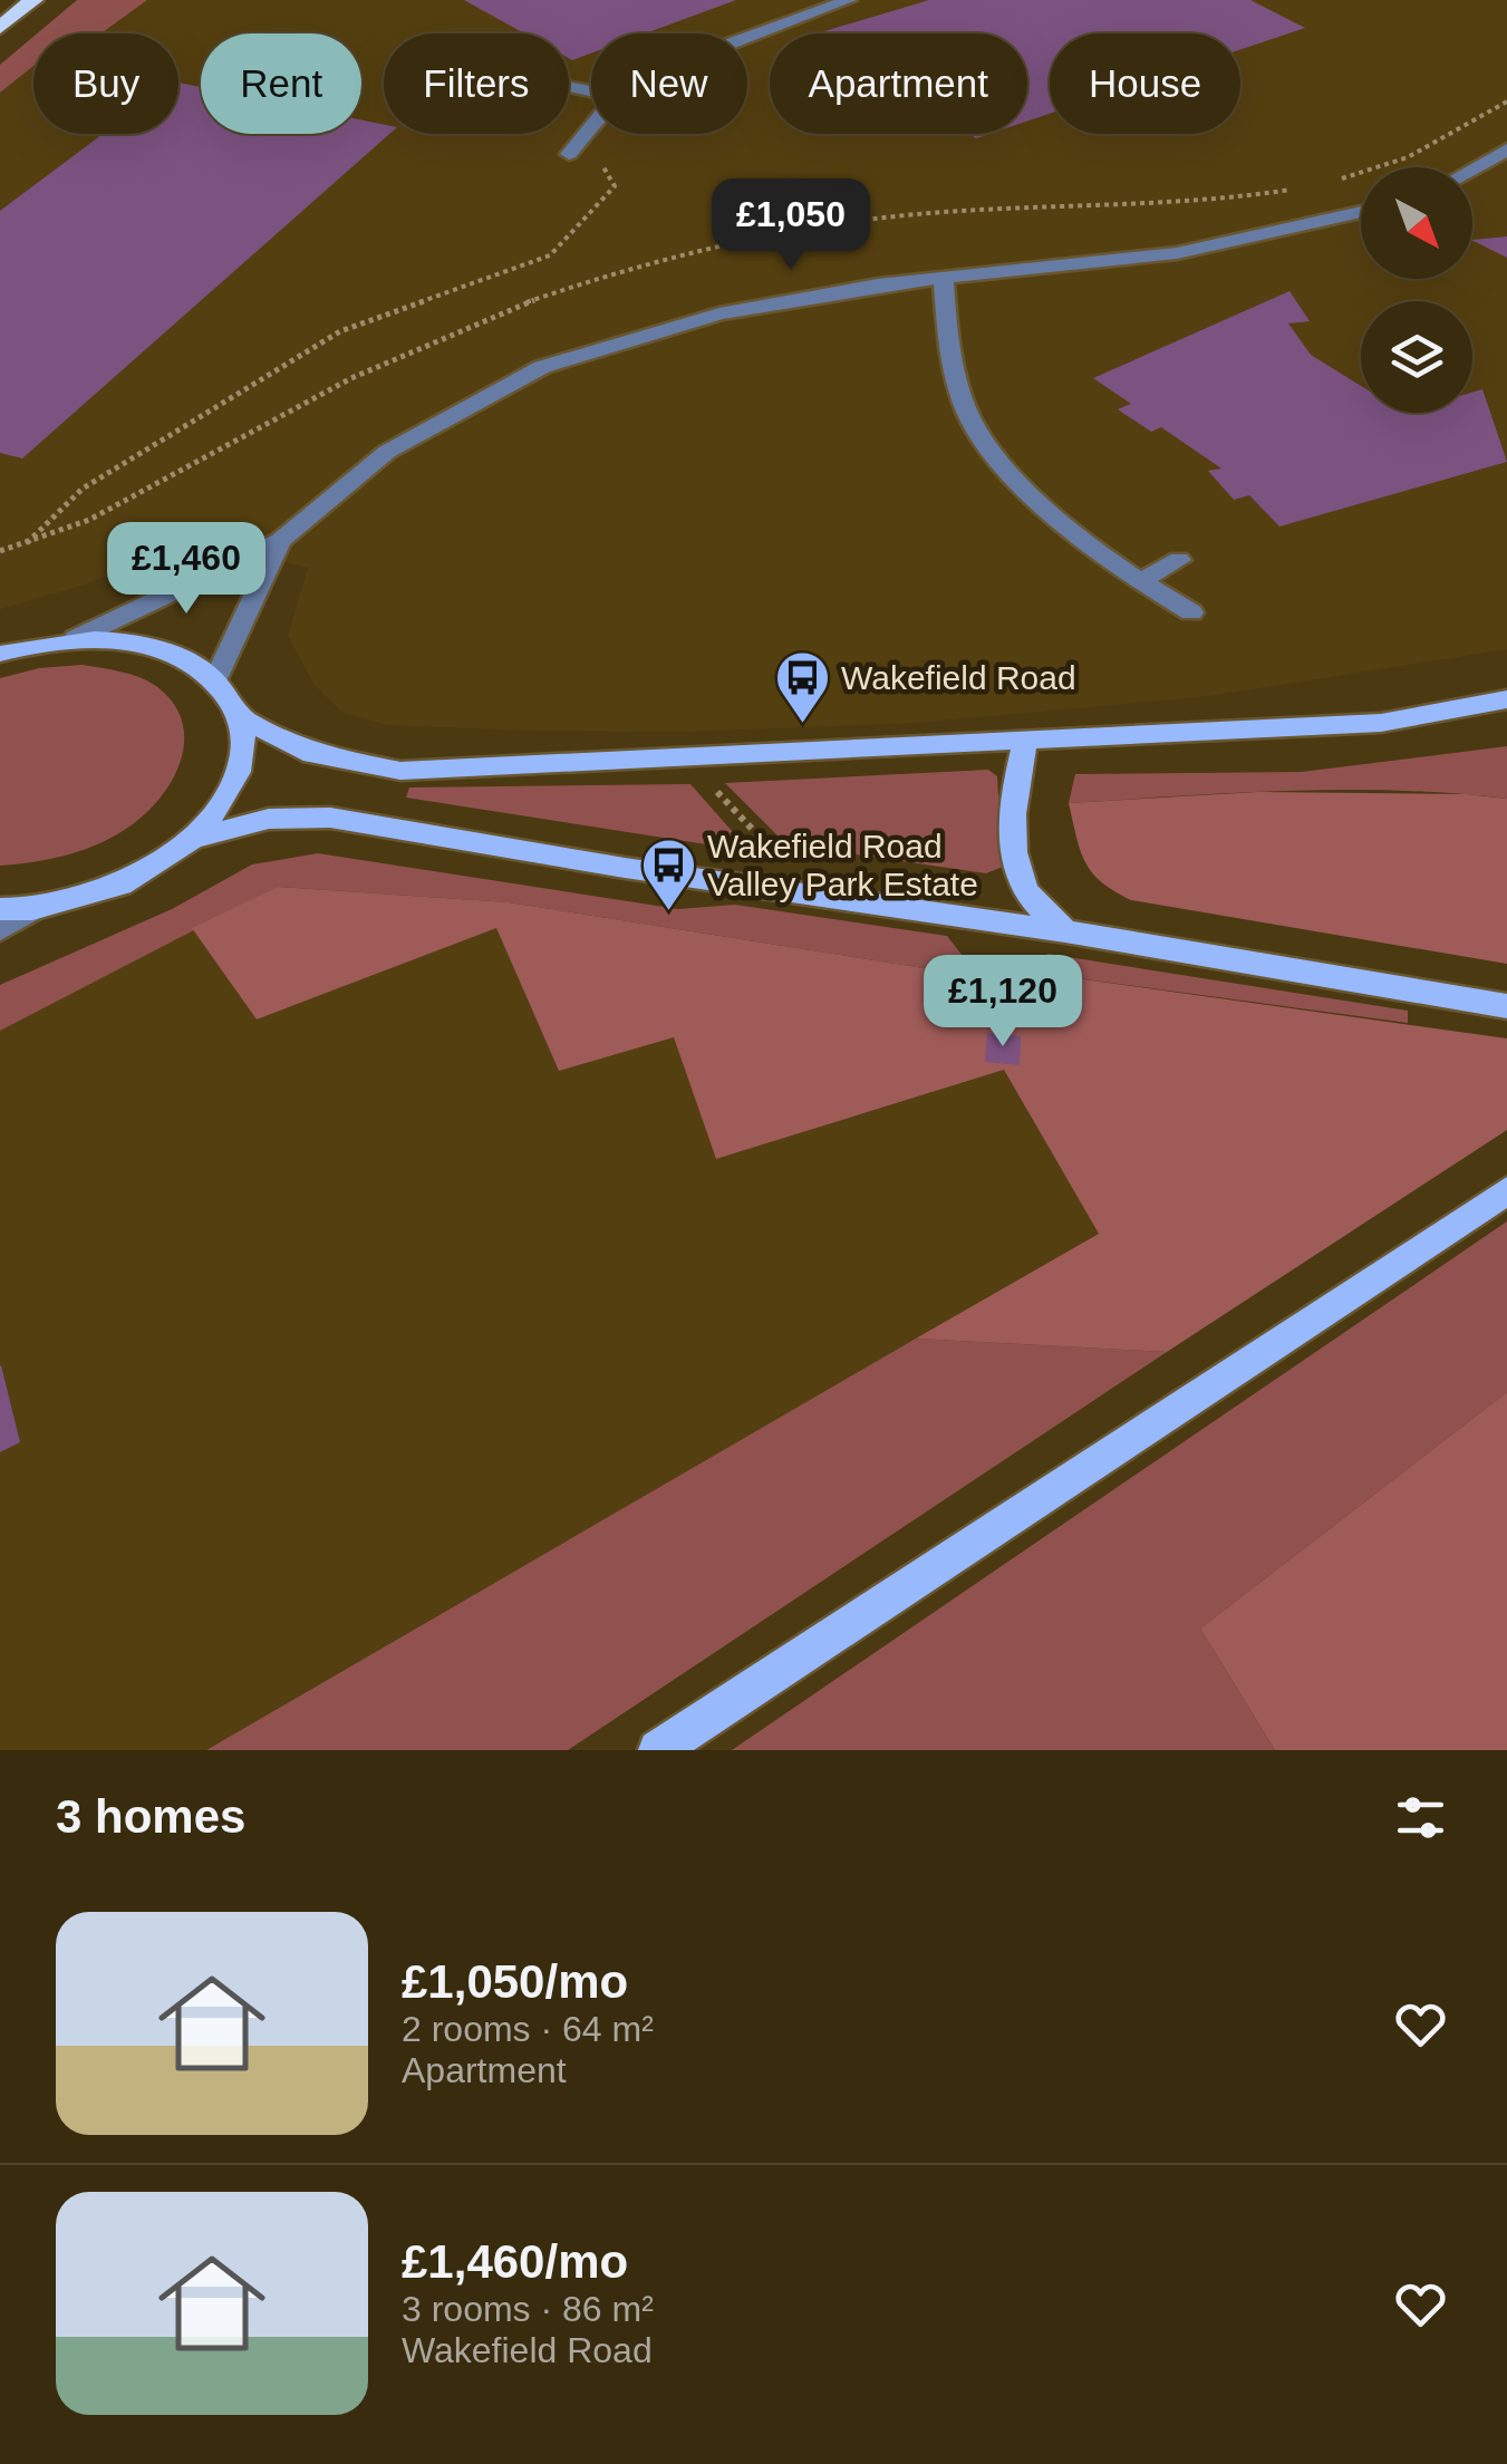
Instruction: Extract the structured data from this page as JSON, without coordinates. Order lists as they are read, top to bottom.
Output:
{
  "places": {
    "bus stop": ["Wakefield Road", "Wakefield Road Valley Park Estate"]
  },
  "north": "bottom right",
  "page": {
    "chip": [
      "Buy",
      "Rent",
      "Filters",
      "New",
      "Apartment",
      "House"
    ],
    "price": ["£1,050", "£1,460", "£1,120"],
    "heading": "3 homes",
    "list": [
      {
        "name": "£1,050/mo",
        "note": "2 rooms · 64 m² · Apartment"
      },
      {
        "name": "£1,460/mo",
        "note": "3 rooms · 86 m² · Wakefield Road"
      }
    ]
  }
}
